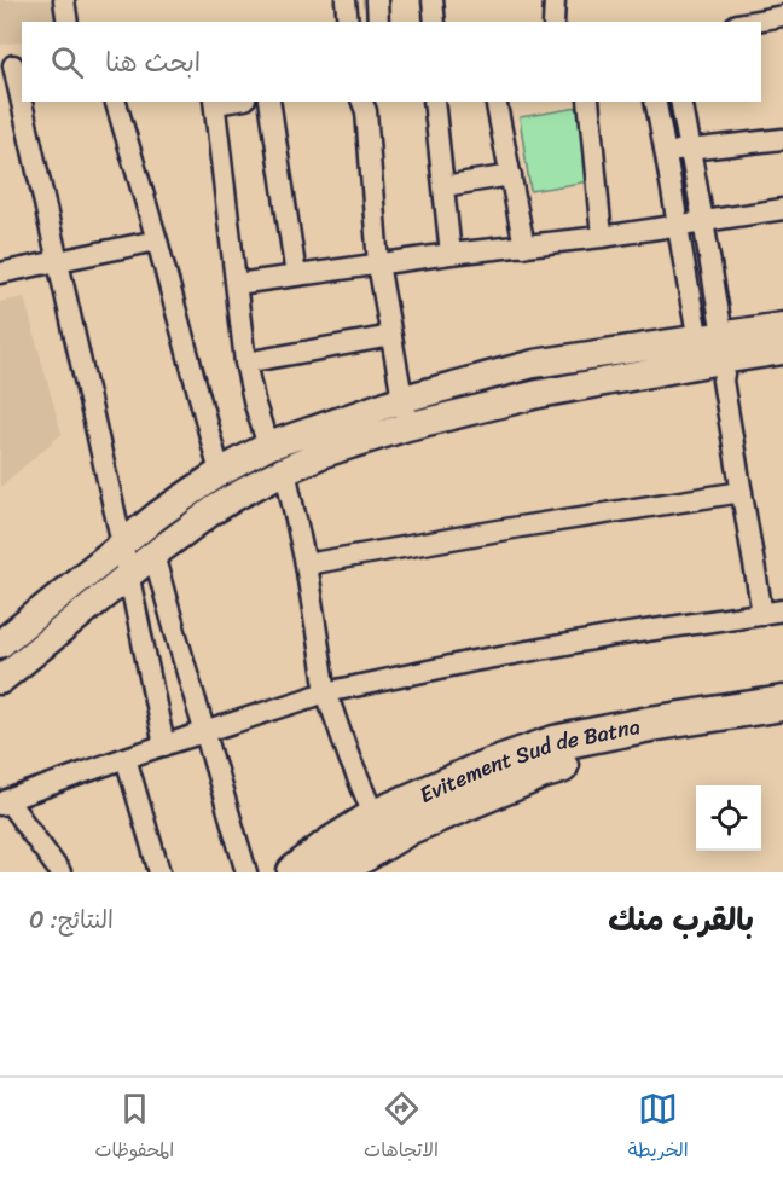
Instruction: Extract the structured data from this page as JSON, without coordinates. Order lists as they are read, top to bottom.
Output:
{
  "streets": {
    "highway": ["Evitement Sud de Batna"]
  },
  "page": {
    "search": "ابحث هنا",
    "heading": ["بالقرب منك", "النتائج: 0"],
    "nav": ["الخريطة", "الاتجاهات", "المحفوظات"]
  }
}
